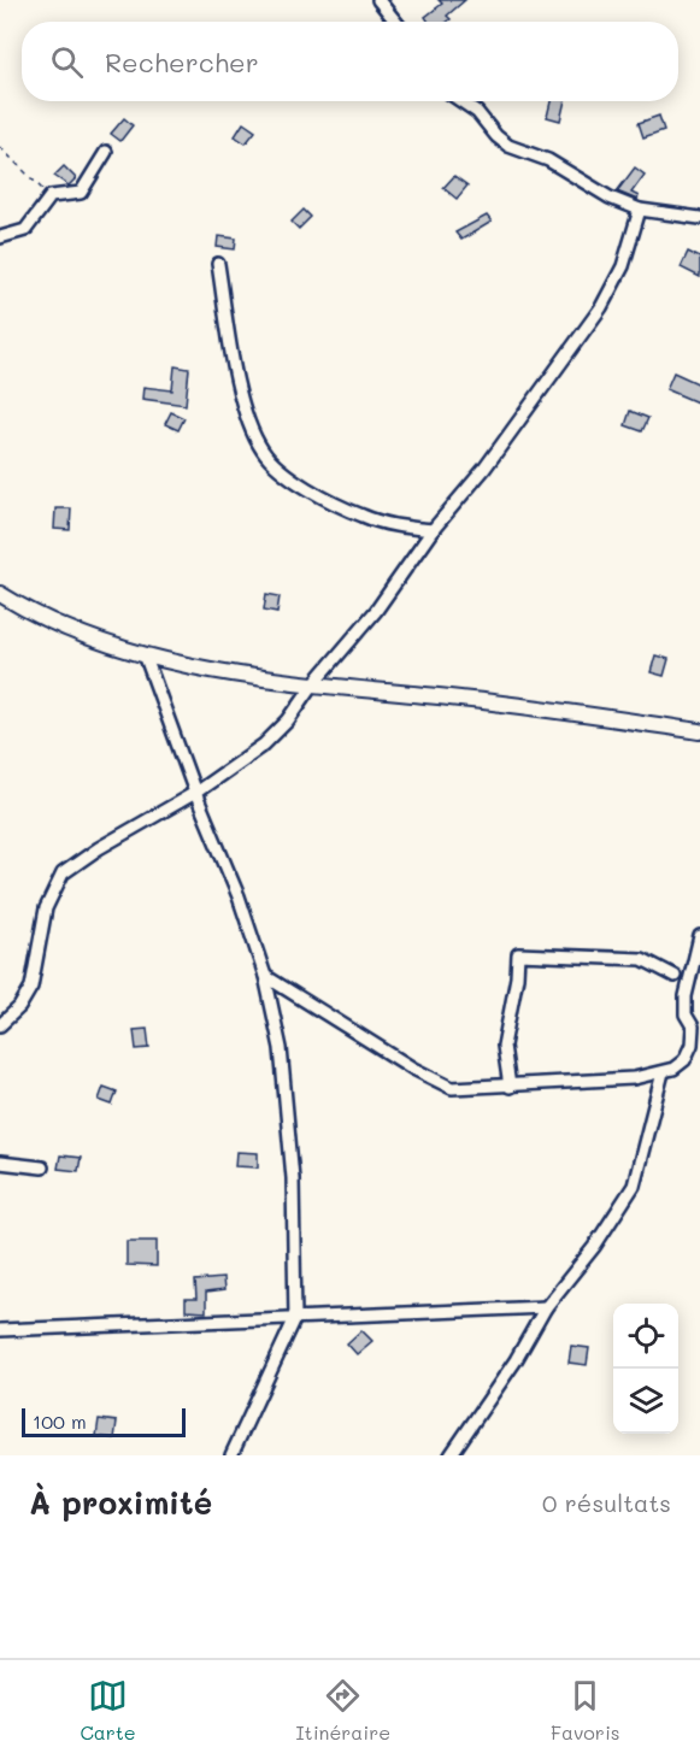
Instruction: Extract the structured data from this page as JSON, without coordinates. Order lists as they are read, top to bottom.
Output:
{
  "scale_bar": "100 m",
  "page": {
    "search": "Rechercher",
    "scale": "100 m",
    "heading": ["À proximité", "0 résultats"],
    "nav": ["Carte", "Itinéraire", "Favoris"]
  }
}
